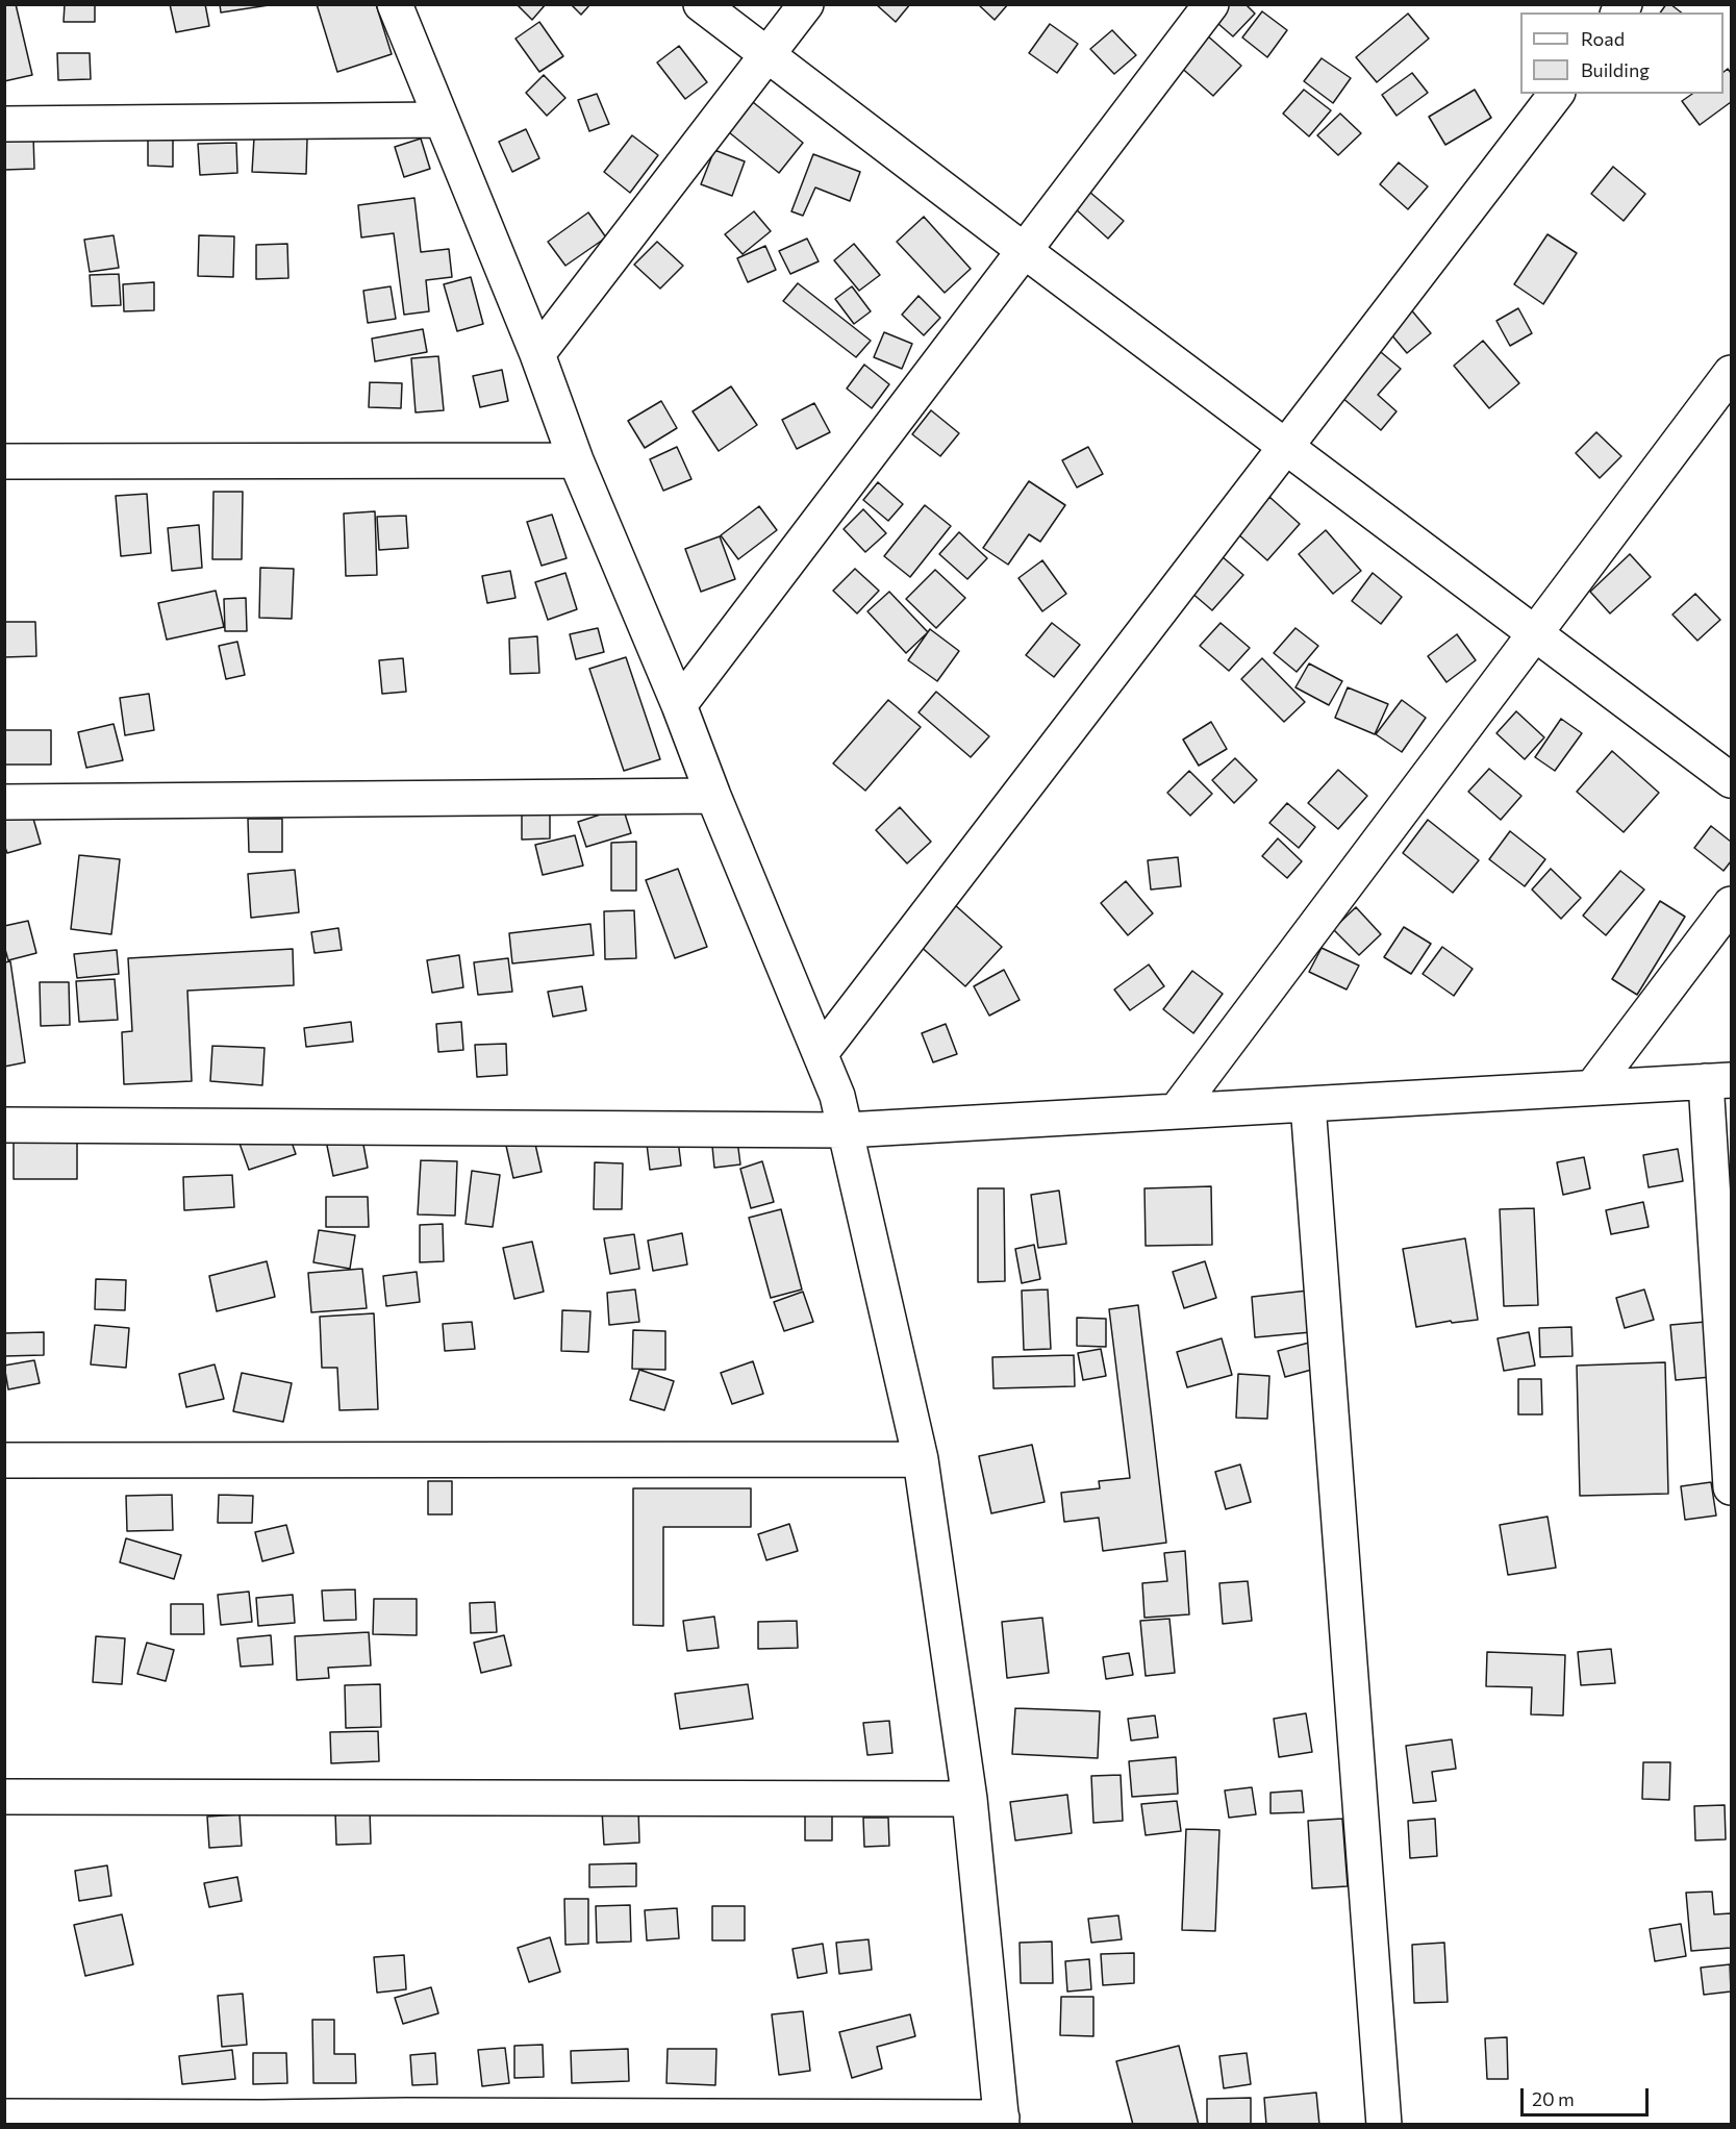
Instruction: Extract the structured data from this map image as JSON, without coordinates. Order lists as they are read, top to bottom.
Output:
{
  "legend": ["Road", "Building"],
  "scale_bar": "20 m"
}
